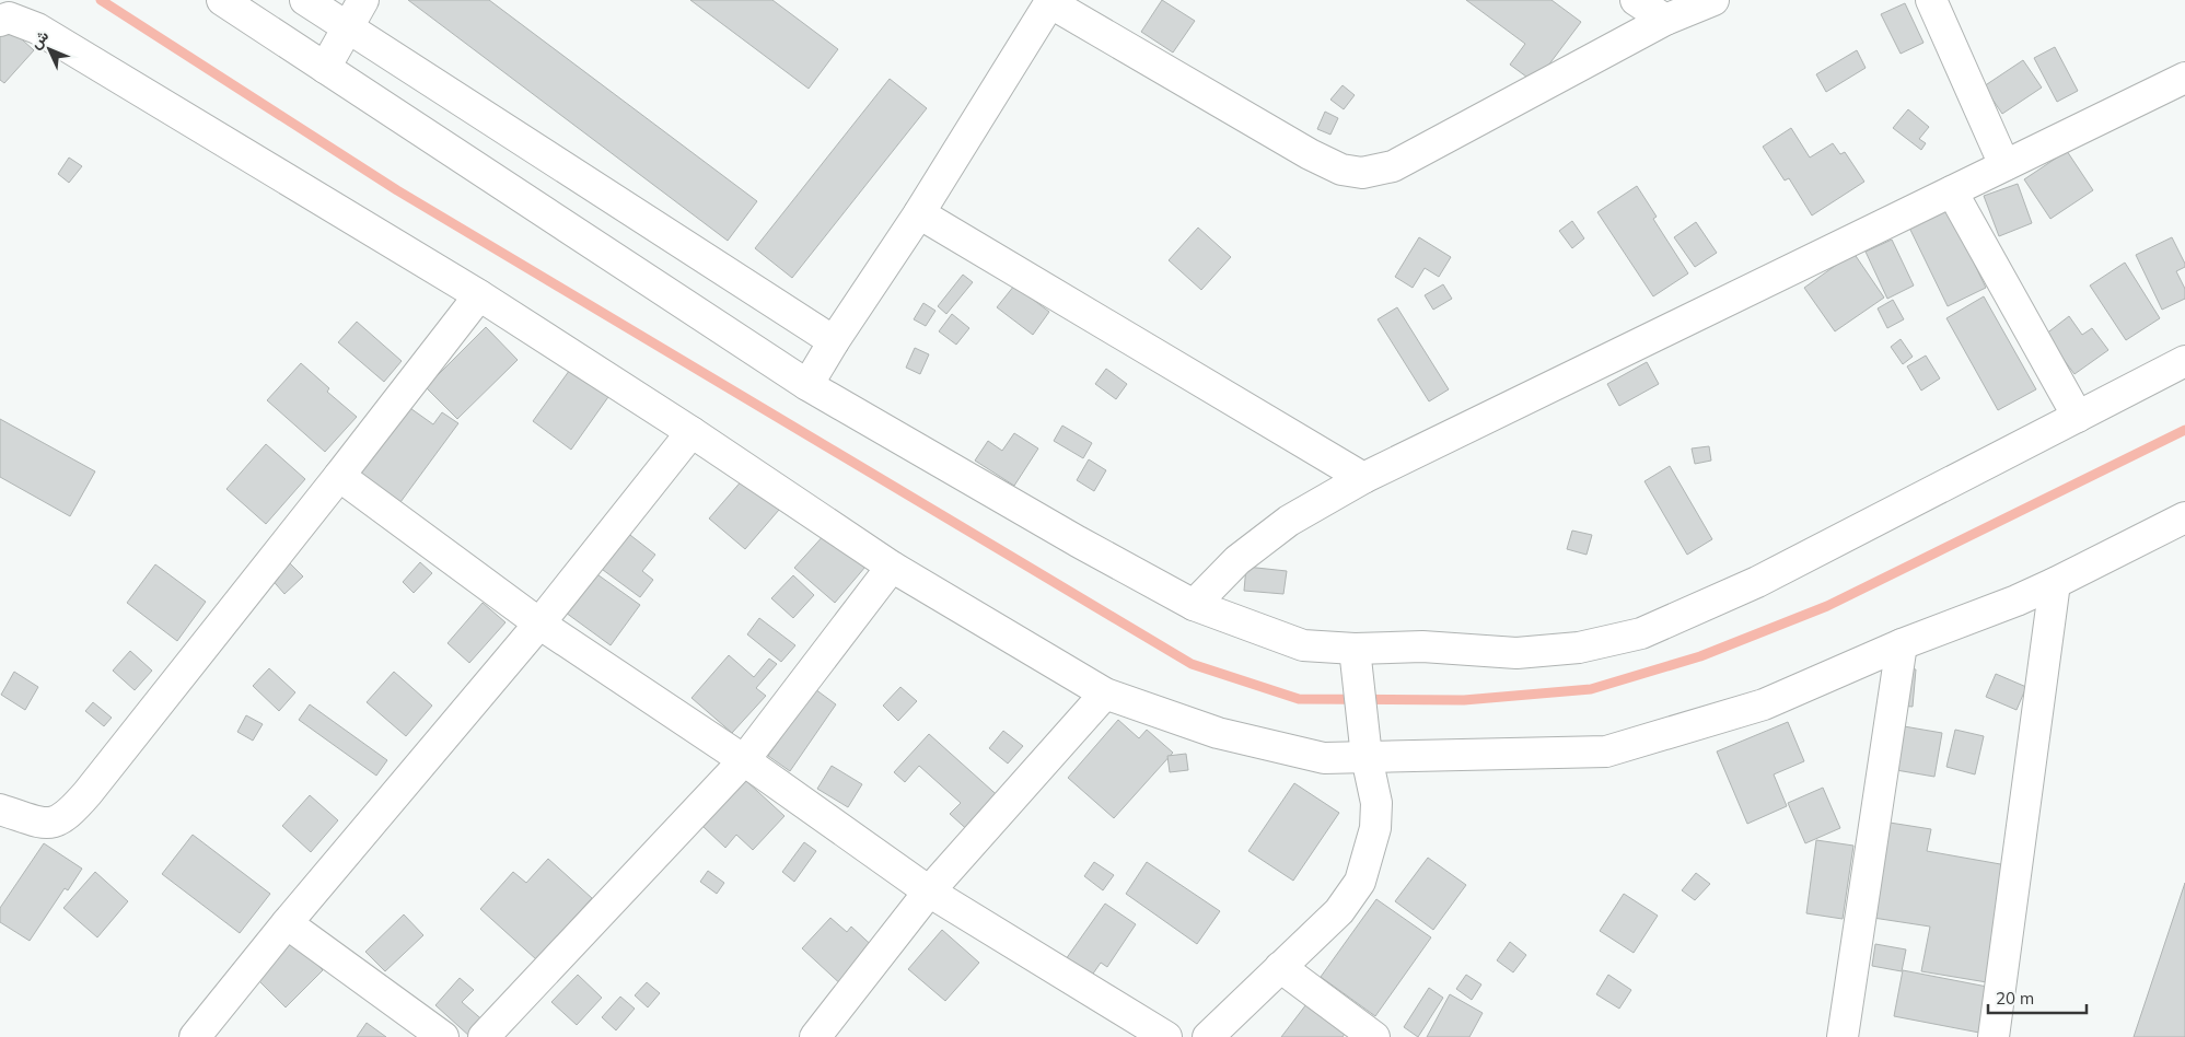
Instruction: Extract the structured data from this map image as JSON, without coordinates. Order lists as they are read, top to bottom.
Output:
{
  "scale_bar": "20 m",
  "north": "top left"
}
